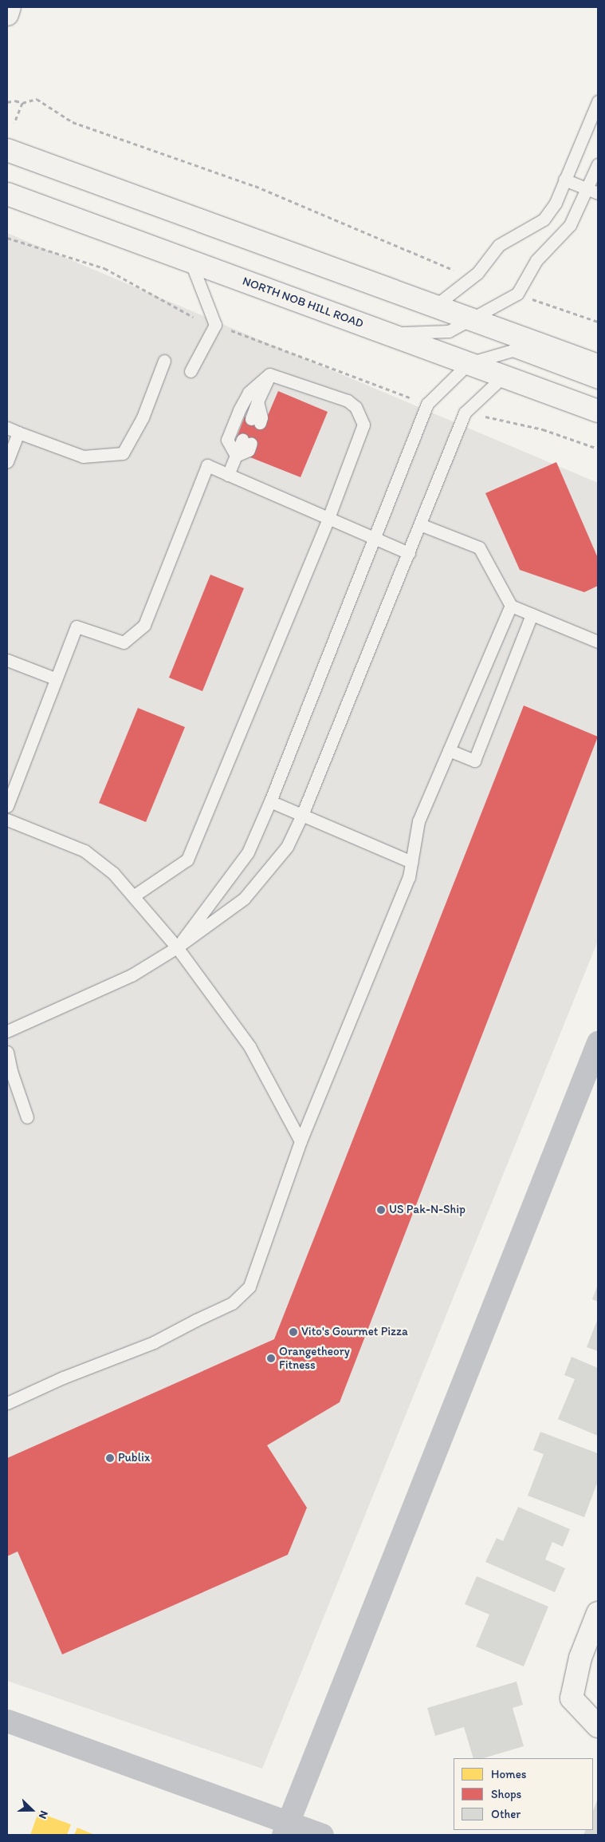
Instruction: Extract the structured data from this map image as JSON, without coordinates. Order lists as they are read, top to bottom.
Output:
{
  "streets": {
    "main road": ["NORTH NOB HILL ROAD"]
  },
  "places": [
    "US Pak-N-Ship",
    "Vito's Gourmet Pizza",
    "Orangetheory Fitness",
    "Publix"
  ],
  "legend": ["Homes", "Shops", "Other"],
  "north": "right"
}
